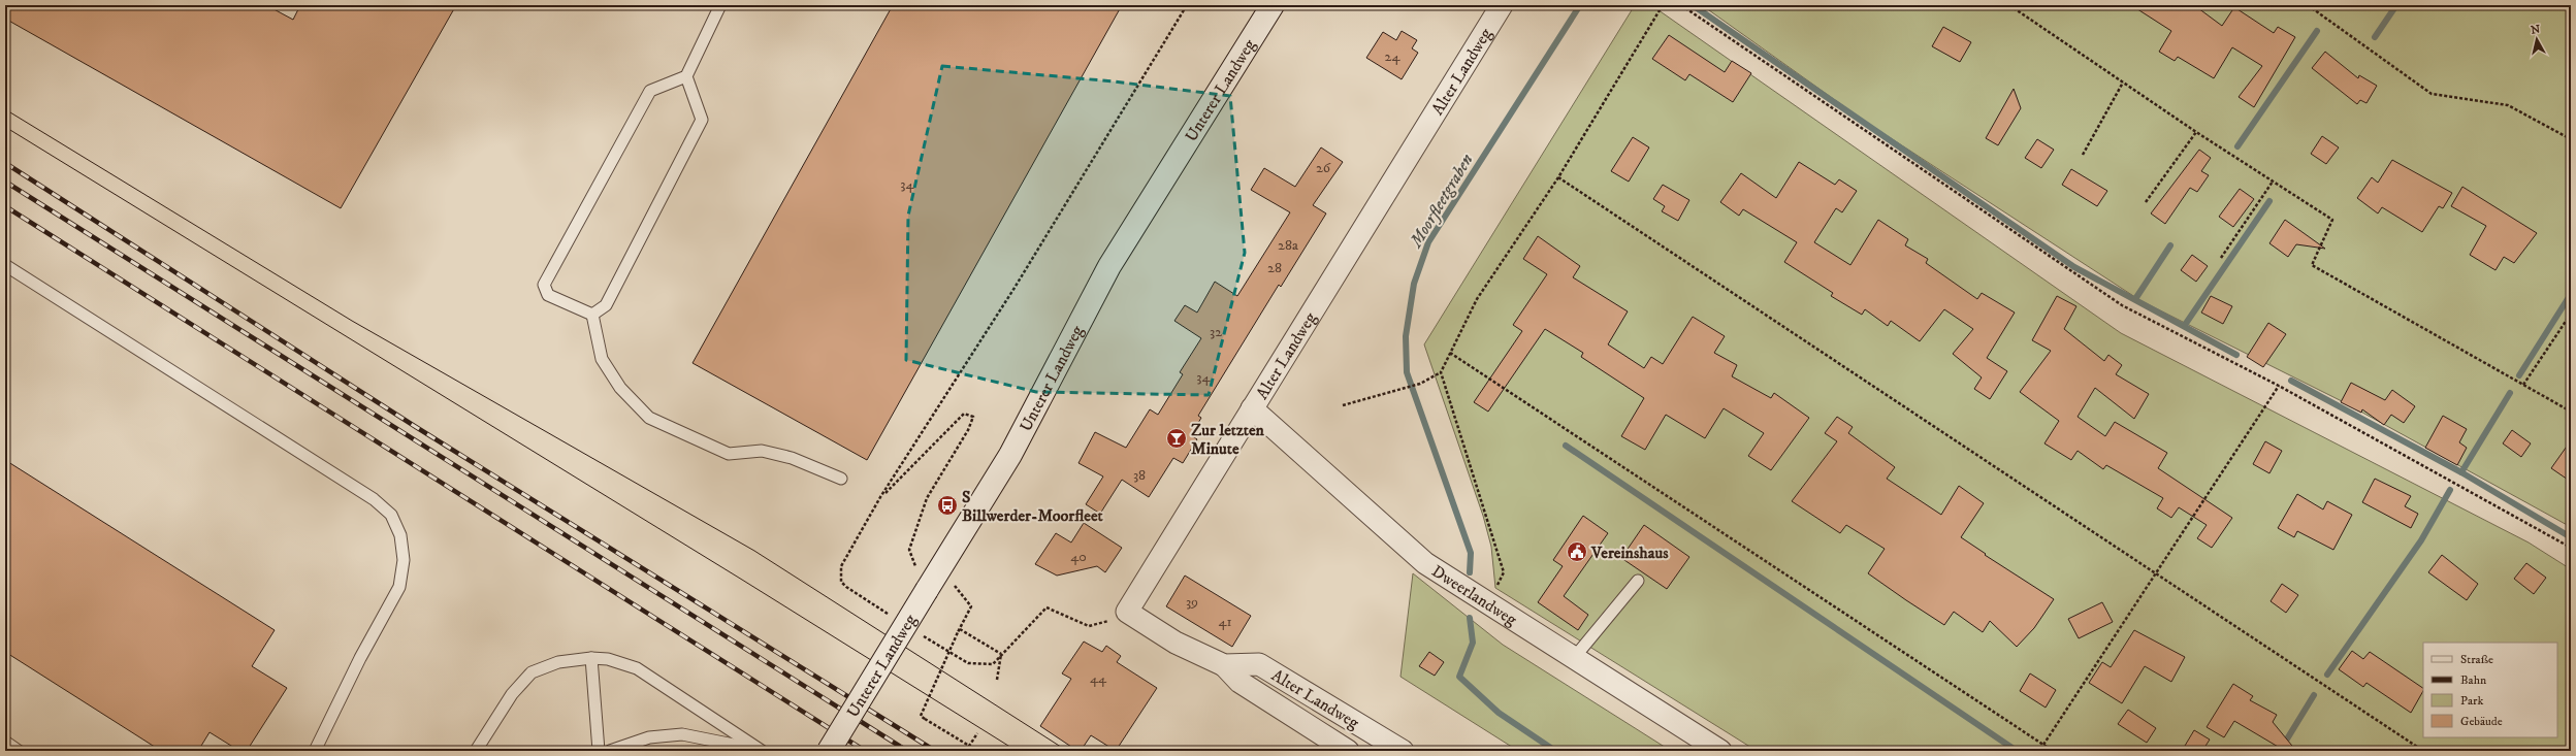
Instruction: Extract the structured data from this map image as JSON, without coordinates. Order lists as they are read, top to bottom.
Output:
{
  "streets": {
    "main road": ["Unterer Landweg"],
    "street": ["Alter Landweg", "Dweerlandweg"]
  },
  "crossings": [
    ["Alter Landweg", "Dweerlandweg"]
  ],
  "water": ["Moorfleetgraben"],
  "places": {
    "bar": ["Zur letzten Minute"],
    "bus stop": ["S Billwerder-Moorfleet"],
    "public building": ["Vereinshaus"]
  },
  "house_numbers": [
    "24",
    "26",
    "34",
    "28a",
    "28",
    "32",
    "34",
    "38",
    "40",
    "39",
    "41",
    "44"
  ],
  "legend": [
    "Straße",
    "Bahn",
    "Park",
    "Gebäude"
  ],
  "north": "top"
}
